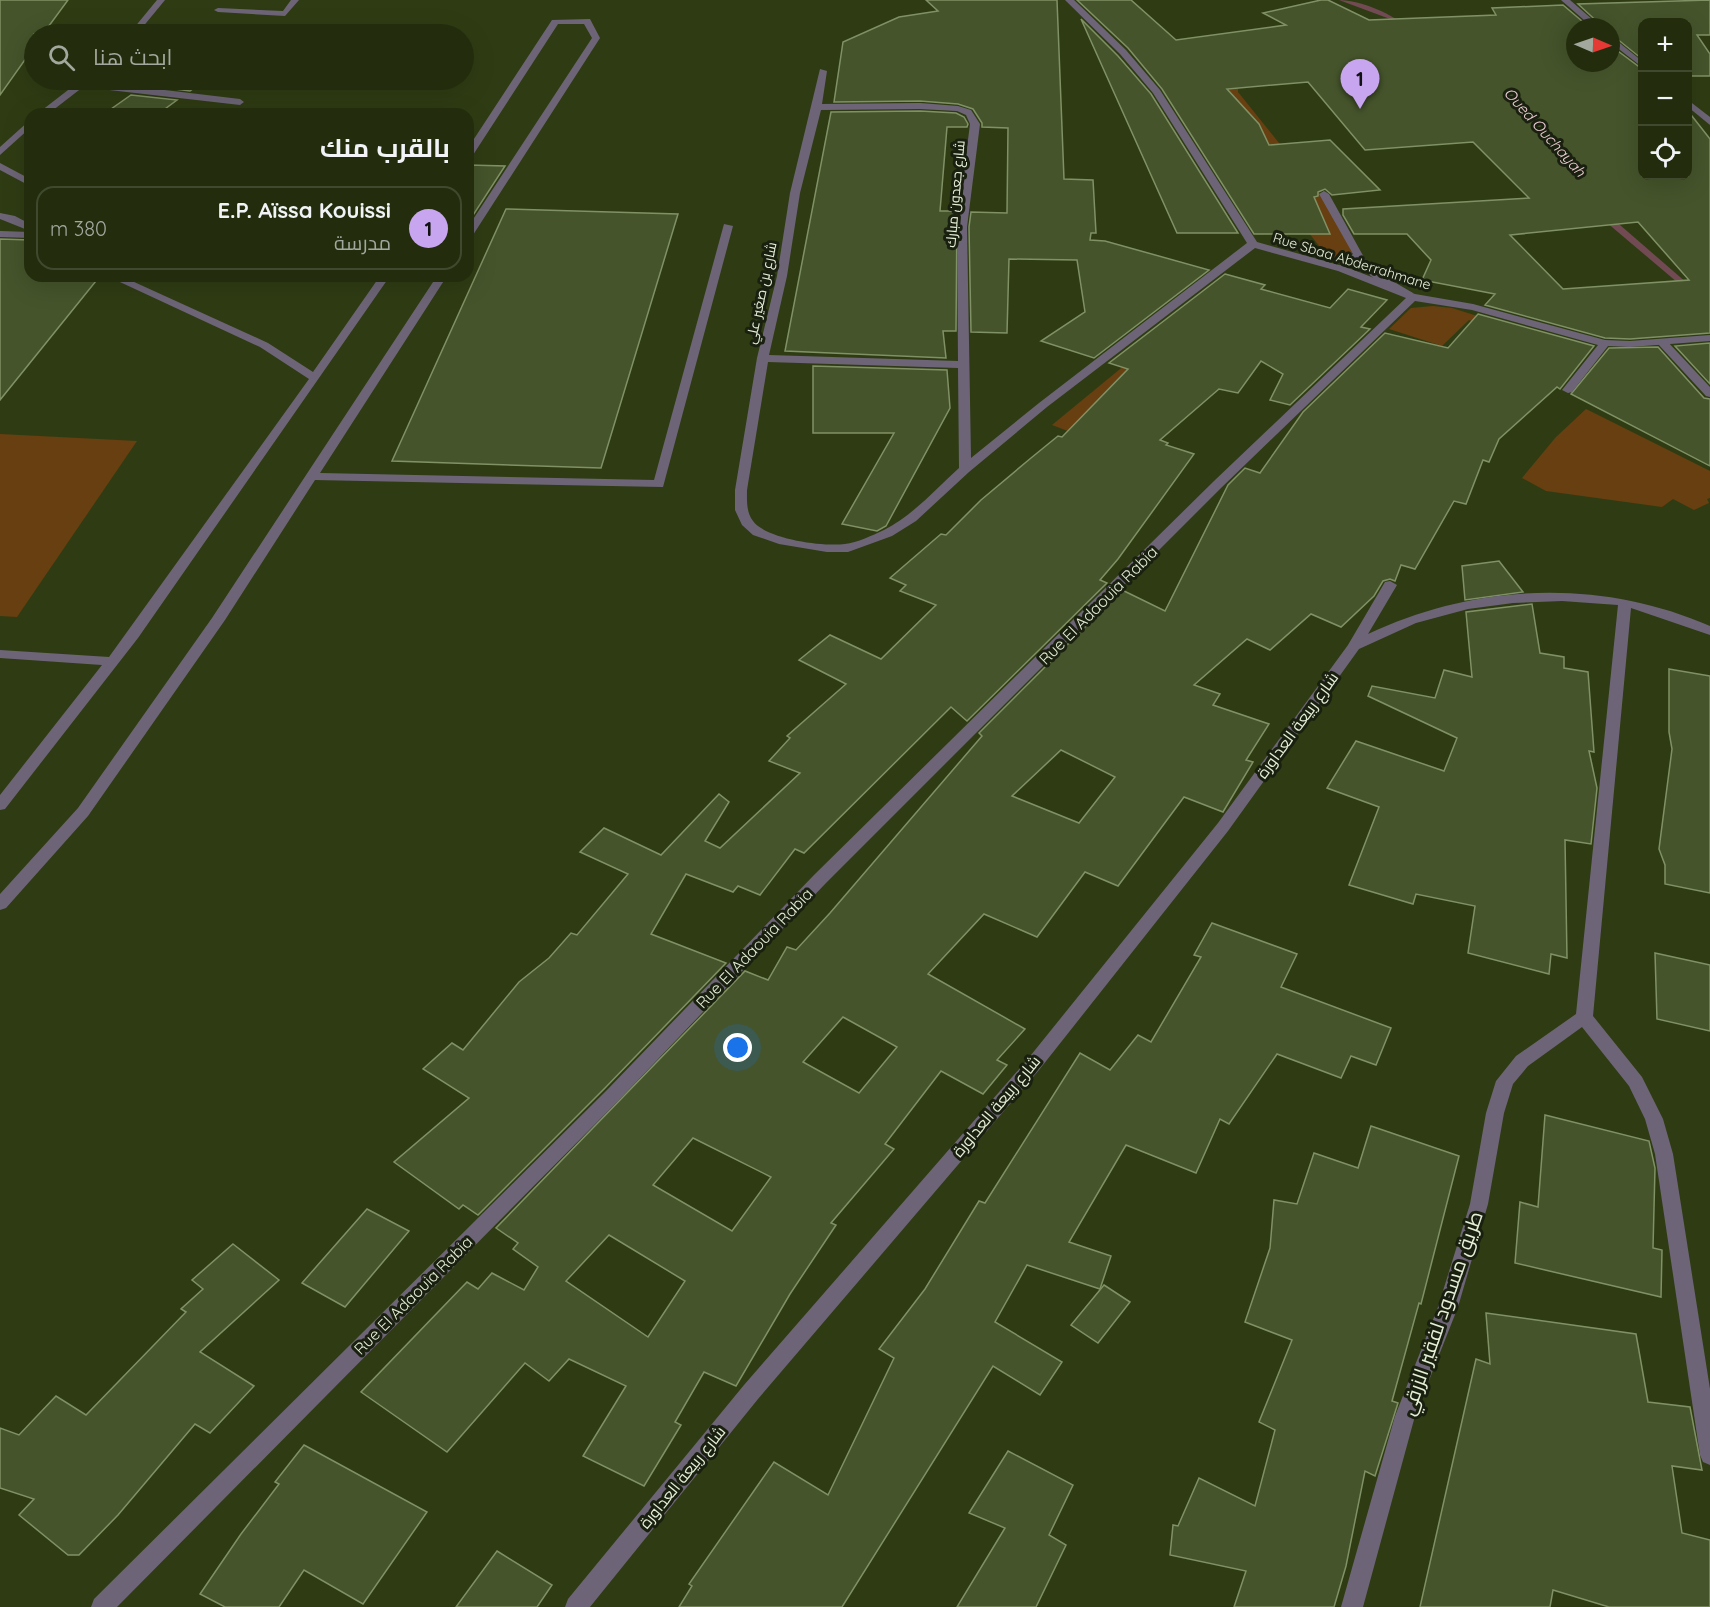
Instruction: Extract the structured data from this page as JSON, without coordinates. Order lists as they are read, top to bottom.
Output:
{
  "streets": {
    "street": [
      "شارع جعدون مبارك",
      "Rue Sbaa Abderrahmane",
      "شارع بن صغير علي",
      "Rue El Adaouia Rabia",
      "شارع ربيعة العداورة",
      "طريق مسدود لفقير الزرقي"
    ]
  },
  "crossings": [
    ["شارع جعدون مبارك", "شارع بن صغير علي"],
    ["Rue Sbaa Abderrahmane", "Rue El Adaouia Rabia"]
  ],
  "water": ["Oued Ouchayah"],
  "north": "right",
  "page": {
    "map_buttons": ["+", "−"],
    "search": "ابحث هنا",
    "pins": "1",
    "heading": "بالقرب منك",
    "list": [
      {
        "mark": "1",
        "name": "E.P. Aïssa Kouissi",
        "note": "مدرسة",
        "value": "380 m"
      }
    ]
  }
}
